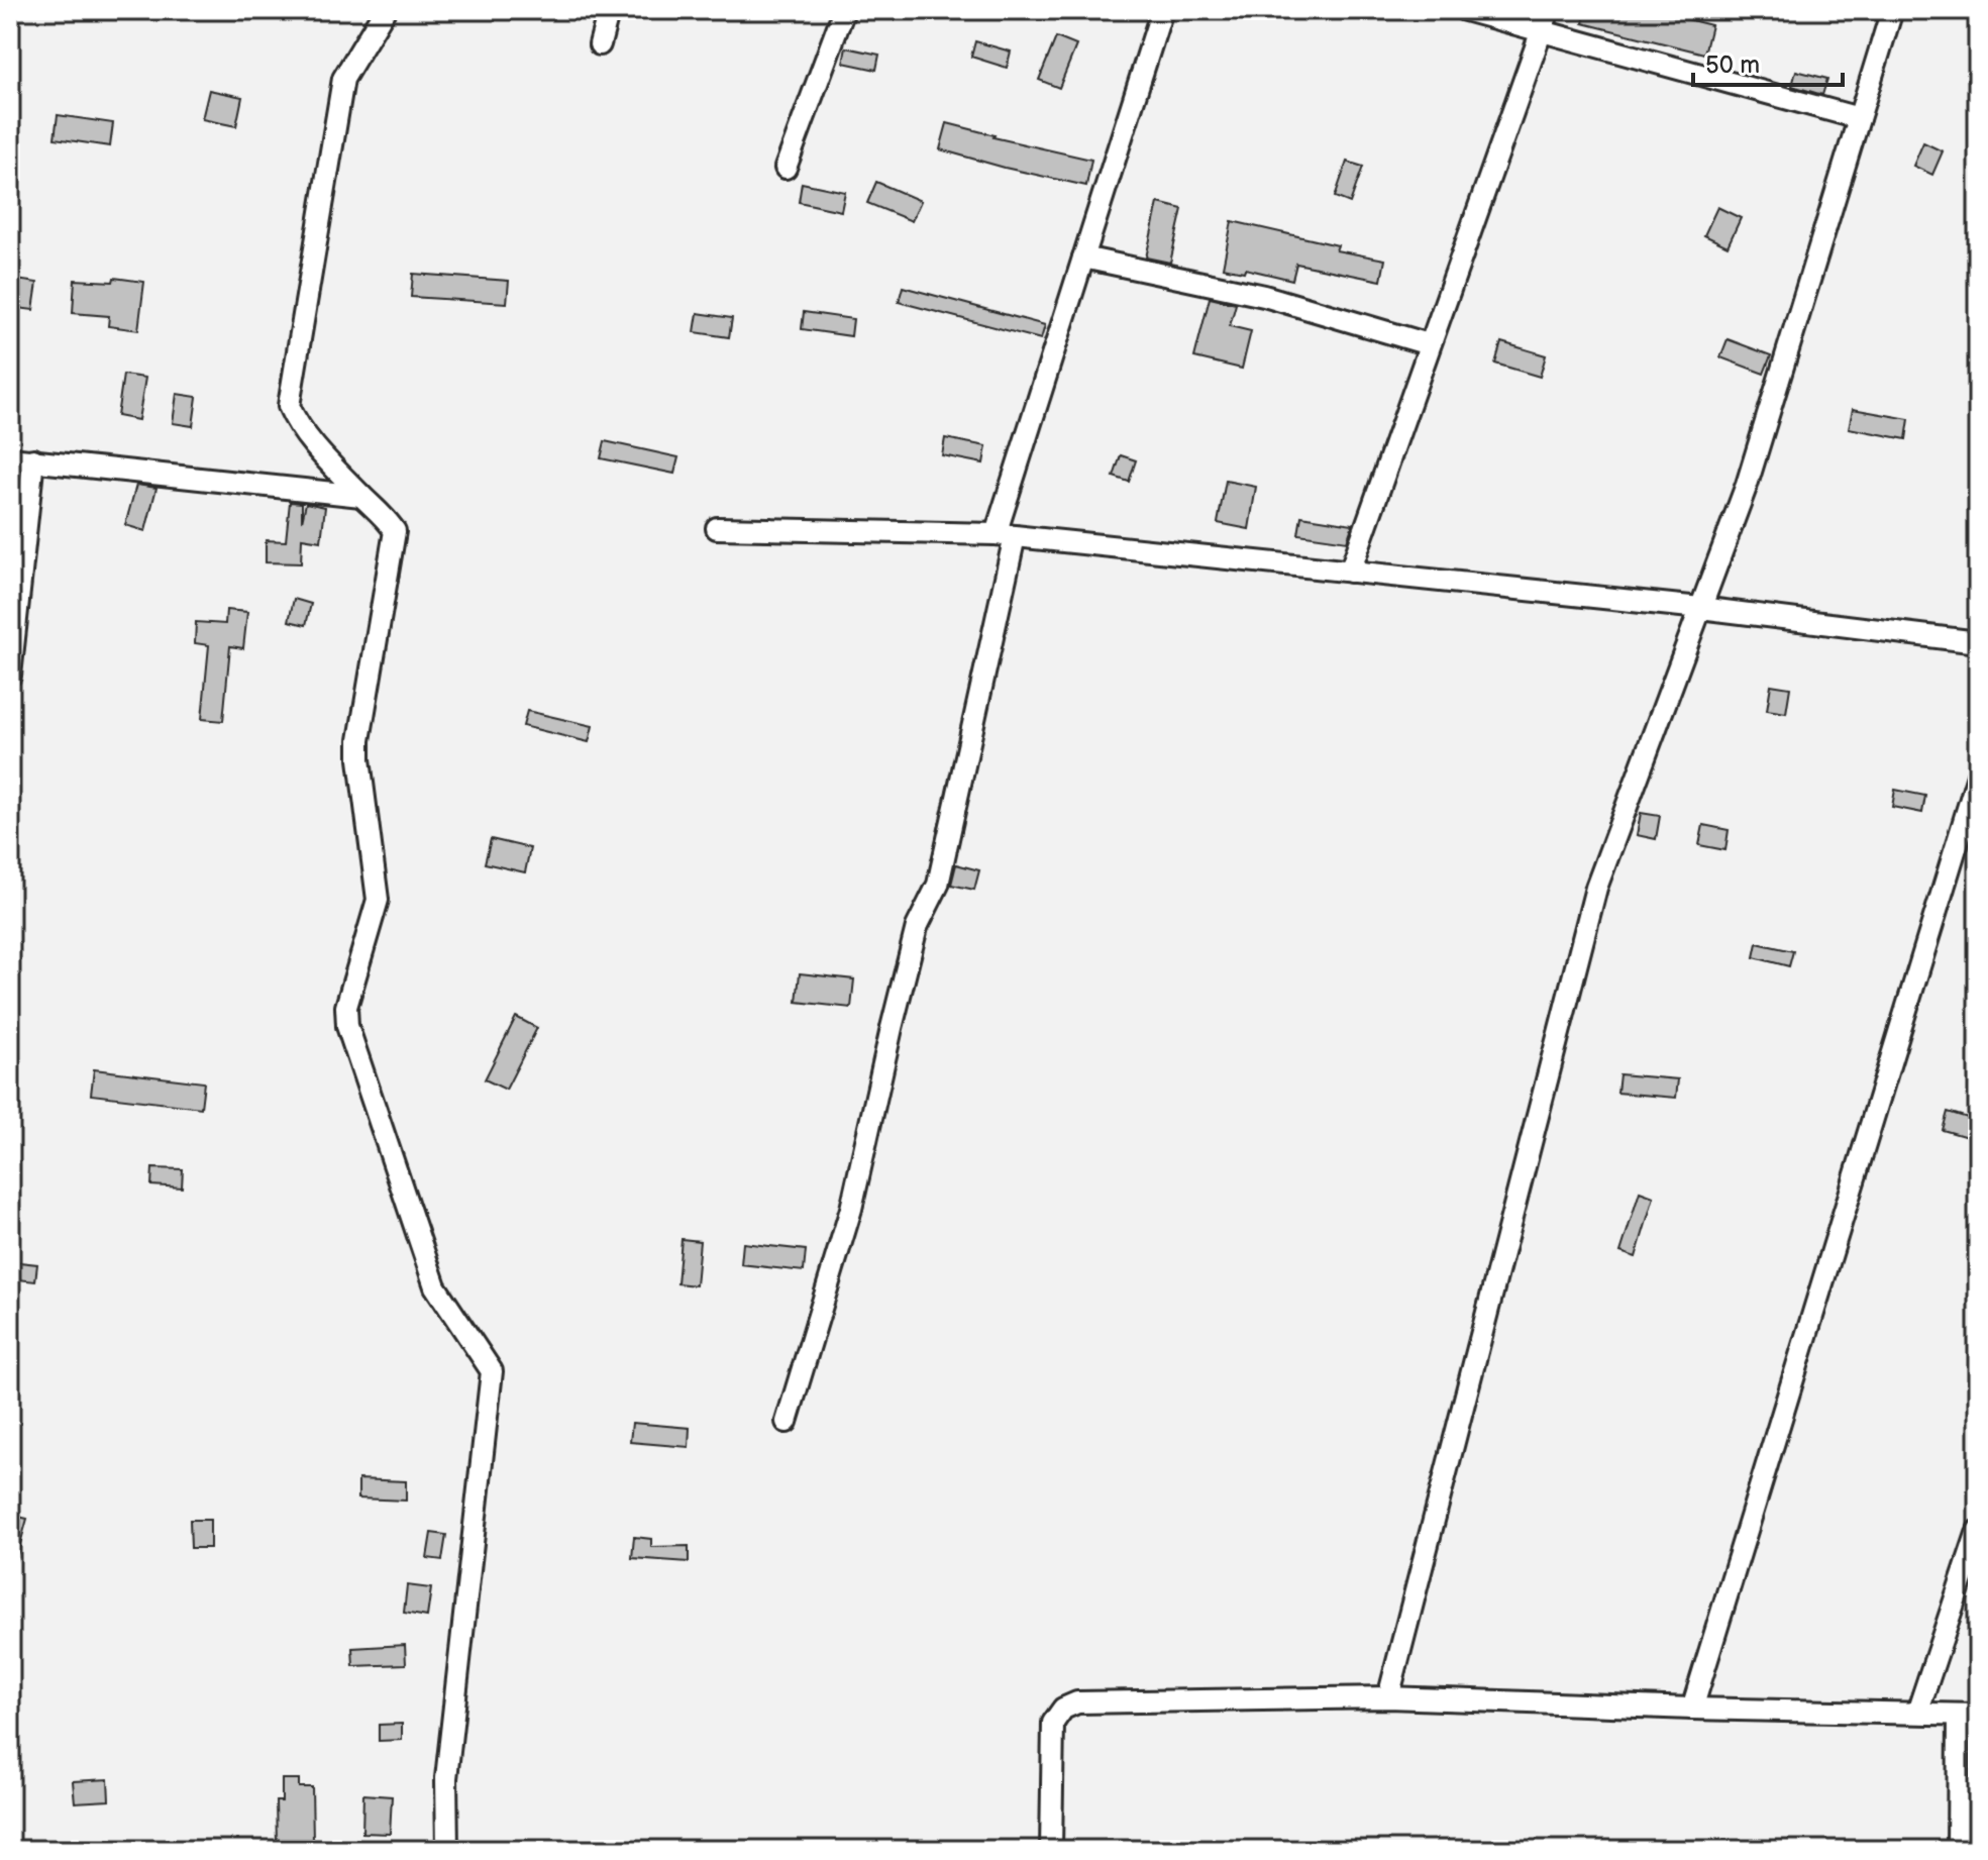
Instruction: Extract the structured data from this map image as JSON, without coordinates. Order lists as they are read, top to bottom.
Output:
{
  "scale_bar": "50 m"
}
